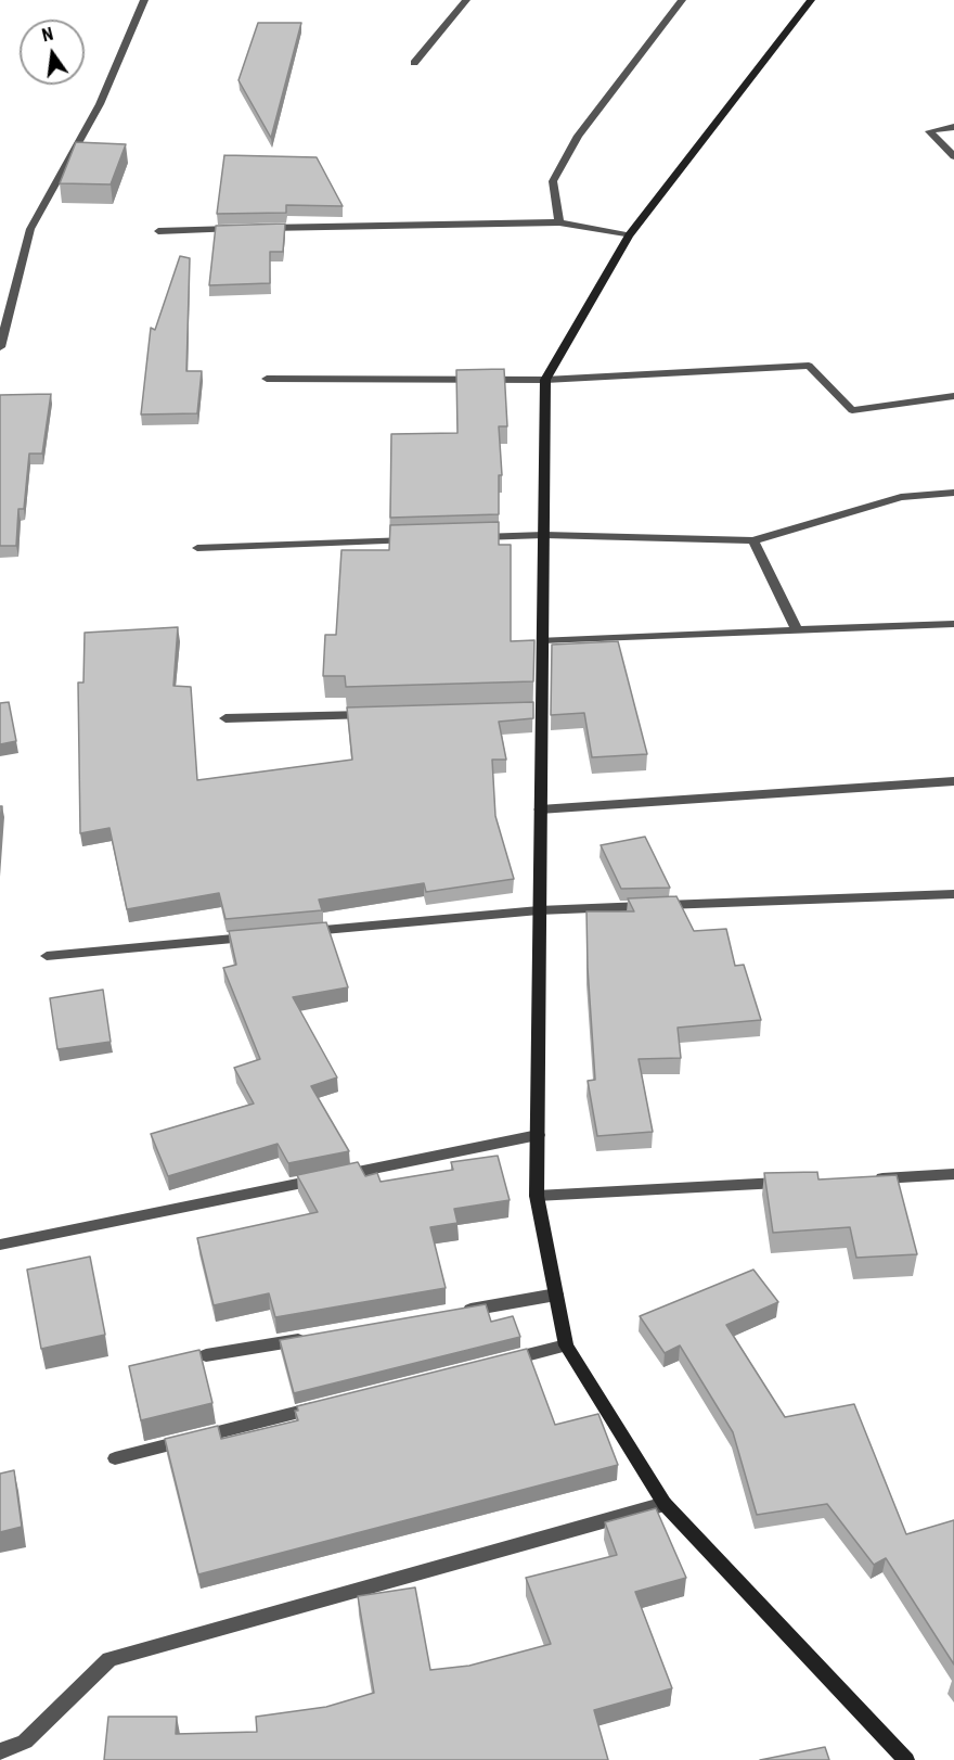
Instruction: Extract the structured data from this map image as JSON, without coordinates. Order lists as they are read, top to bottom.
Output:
{
  "north": "top"
}
